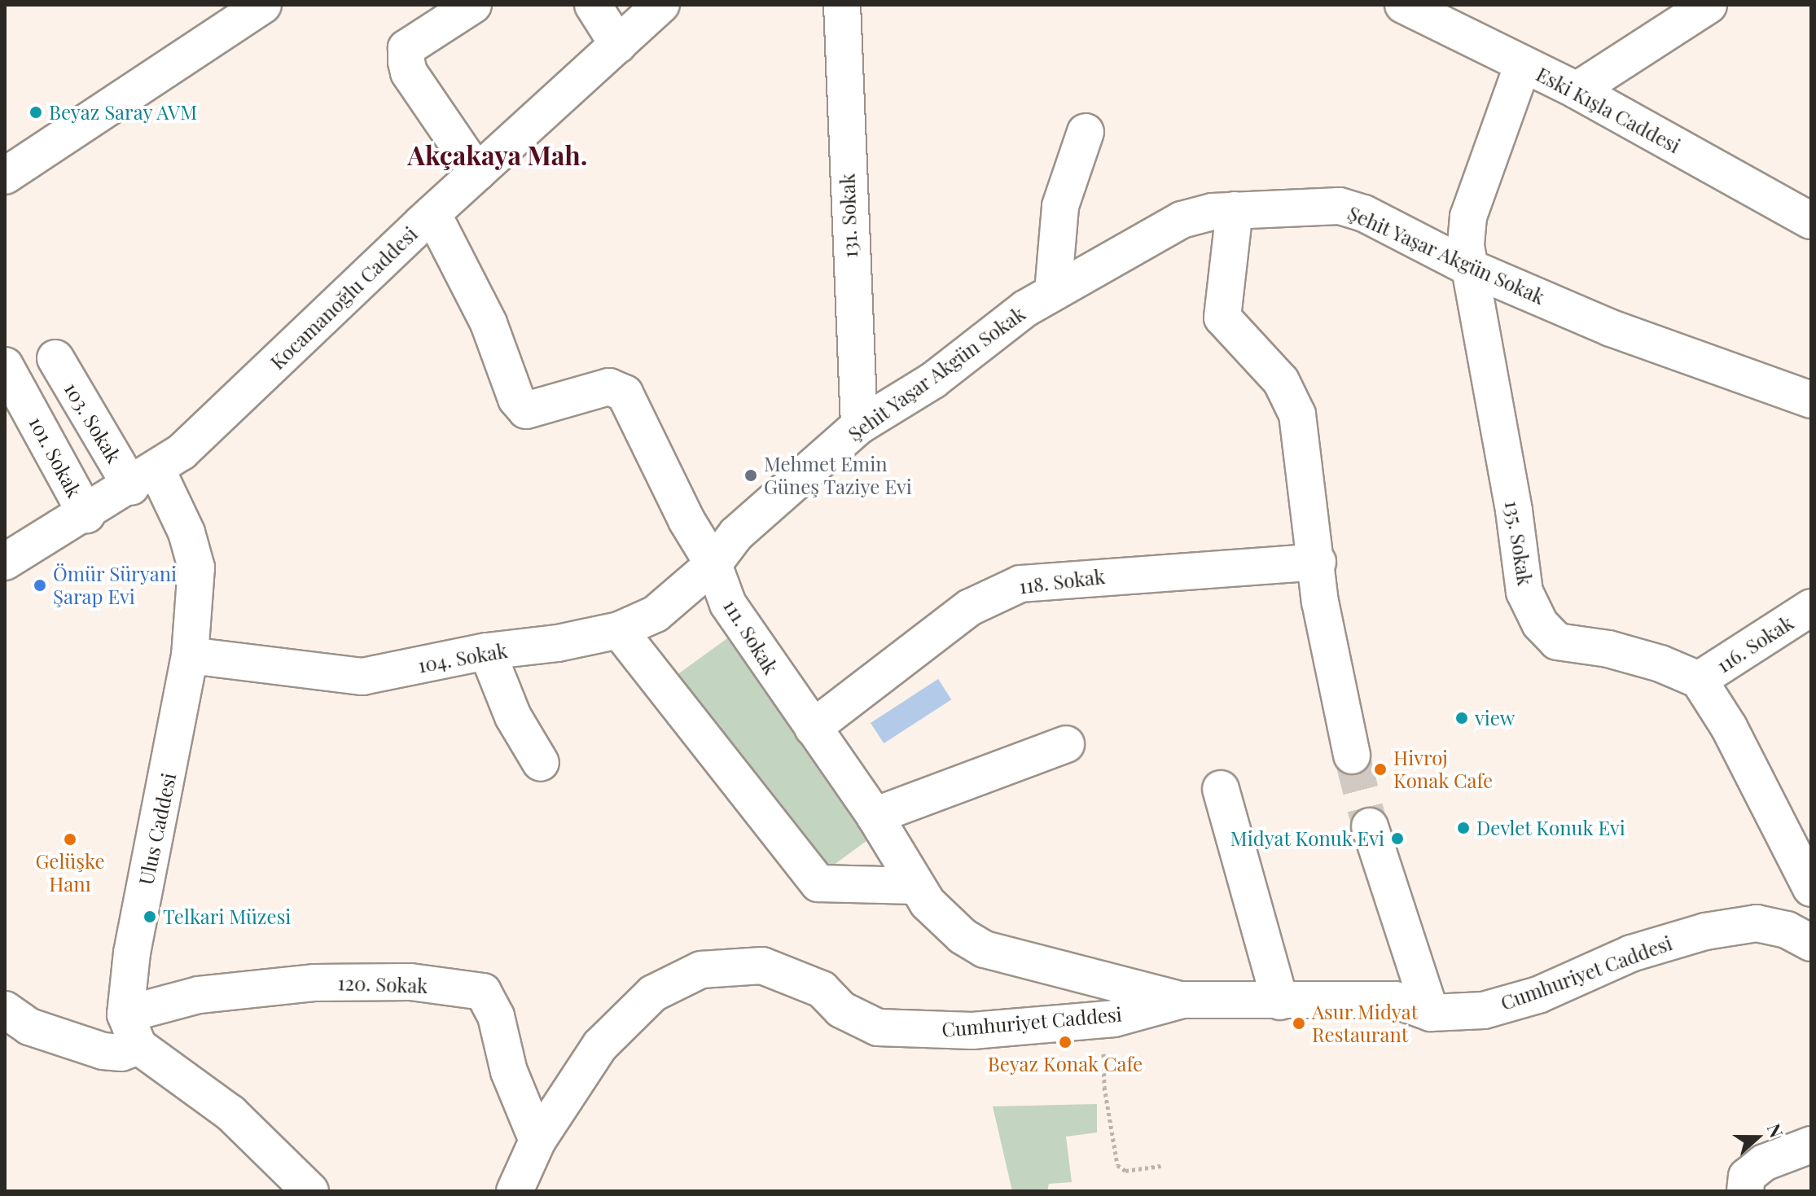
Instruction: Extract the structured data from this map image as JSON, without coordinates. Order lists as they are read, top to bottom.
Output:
{
  "streets": {
    "street": [
      "Eski Kışla Caddesi",
      "131. Sokak",
      "Şehit Yaşar Akgün Sokak",
      "Kocamanoğlu Caddesi",
      "103. Sokak",
      "101. Sokak",
      "135. Sokak",
      "118. Sokak",
      "111. Sokak",
      "116. Sokak",
      "104. Sokak",
      "Ulus Caddesi",
      "Cumhuriyet Caddesi",
      "120. Sokak"
    ]
  },
  "crossings": [
    ["Eski Kışla Caddesi", "135. Sokak"],
    ["131. Sokak", "Şehit Yaşar Akgün Sokak"],
    ["Şehit Yaşar Akgün Sokak", "135. Sokak"],
    ["Şehit Yaşar Akgün Sokak", "111. Sokak"],
    ["Şehit Yaşar Akgün Sokak", "104. Sokak"],
    ["Kocamanoğlu Caddesi", "103. Sokak"],
    ["Kocamanoğlu Caddesi", "101. Sokak"],
    ["Kocamanoğlu Caddesi", "111. Sokak"],
    ["Kocamanoğlu Caddesi", "Ulus Caddesi"],
    ["103. Sokak", "Ulus Caddesi"],
    ["135. Sokak", "116. Sokak"],
    ["118. Sokak", "111. Sokak"],
    ["111. Sokak", "104. Sokak"],
    ["111. Sokak", "Cumhuriyet Caddesi"],
    ["104. Sokak", "Ulus Caddesi"],
    ["Ulus Caddesi", "120. Sokak"],
    ["Cumhuriyet Caddesi", "120. Sokak"]
  ],
  "districts": ["Akçakaya Mah."],
  "places": [
    "Beyaz Saray AVM",
    "Mehmet Emin Güneş Taziye Evi",
    "Ömür Süryani Şarap Evi",
    "view",
    "Hivroj Konak Cafe",
    "Devlet Konuk Evi",
    "Midyat Konuk Evi",
    "Gelüşke Hanı",
    "Telkari Müzesi",
    "Asur Midyat Restaurant",
    "Beyaz Konak Cafe"
  ],
  "north": "right"
}
